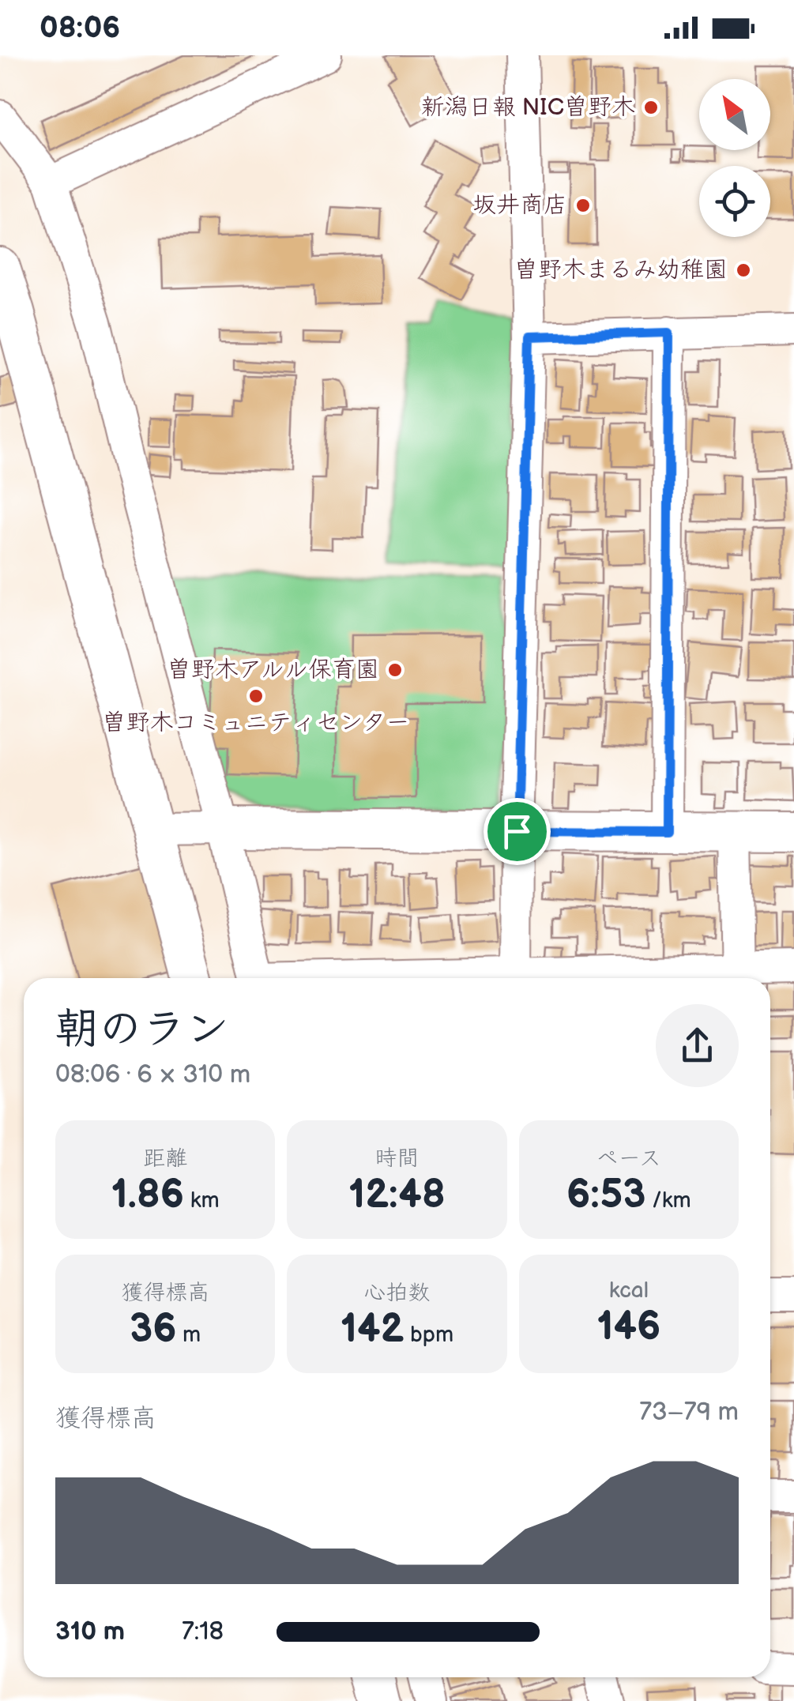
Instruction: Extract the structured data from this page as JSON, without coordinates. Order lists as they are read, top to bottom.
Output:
{
  "places": [
    "新潟日報 NIC曽野木",
    "坂井商店",
    "曽野木まるみ幼稚園",
    "曽野木アルル保育園",
    "曽野木コミュニティセンター"
  ],
  "north": "top left",
  "page": {
    "status": "08:06",
    "heading": ["朝のラン", "08:06 · 6 × 310 m"],
    "stats": [
      ["距離", "1.86 km"],
      ["時間", "12:48"],
      ["ペース", "6:53 /km"],
      ["獲得標高", "36 m"],
      ["心拍数", "142 bpm"],
      ["kcal", "146"]
    ],
    "chart": ["獲得標高", "73–79 m"],
    "list": [
      {
        "name": "310 m",
        "note": "7:18"
      }
    ]
  }
}
